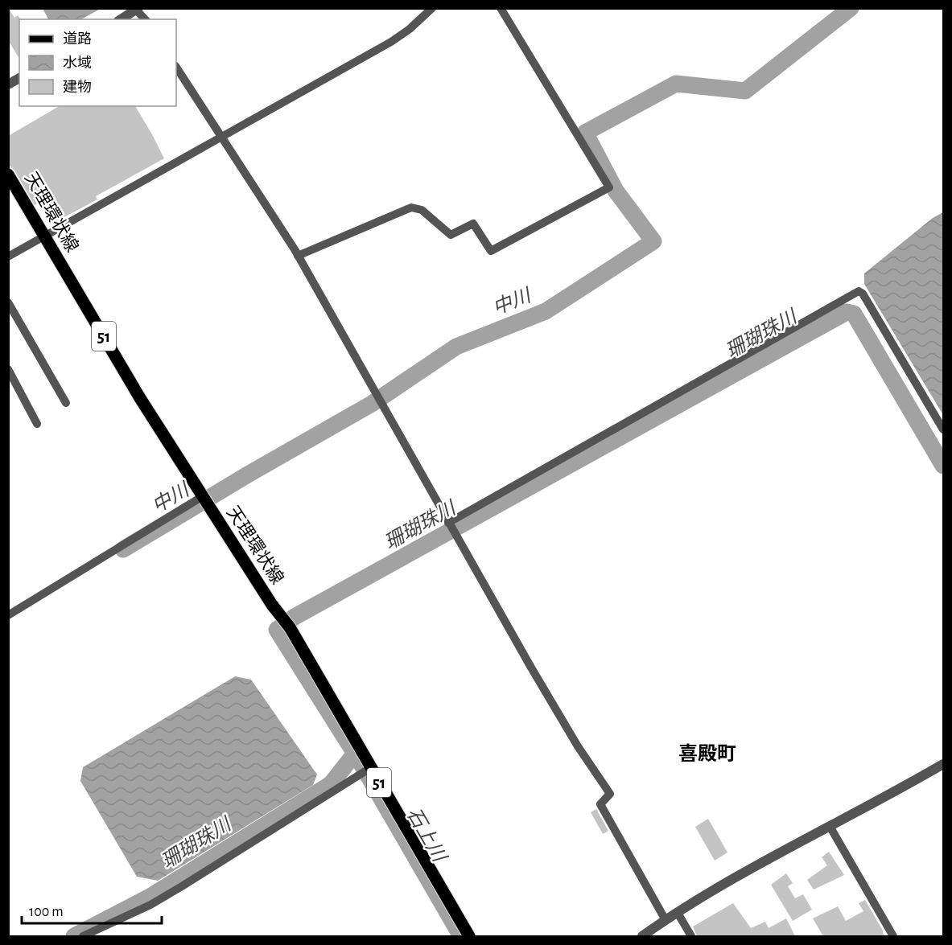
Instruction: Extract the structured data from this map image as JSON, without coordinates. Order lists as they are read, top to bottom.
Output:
{
  "streets": {
    "main road": ["天理環状線", "51"]
  },
  "districts": ["喜殿町"],
  "water": ["中川", "珊瑚珠川", "石上川"],
  "legend": ["道路", "水域", "建物"],
  "scale_bar": "100 m"
}
